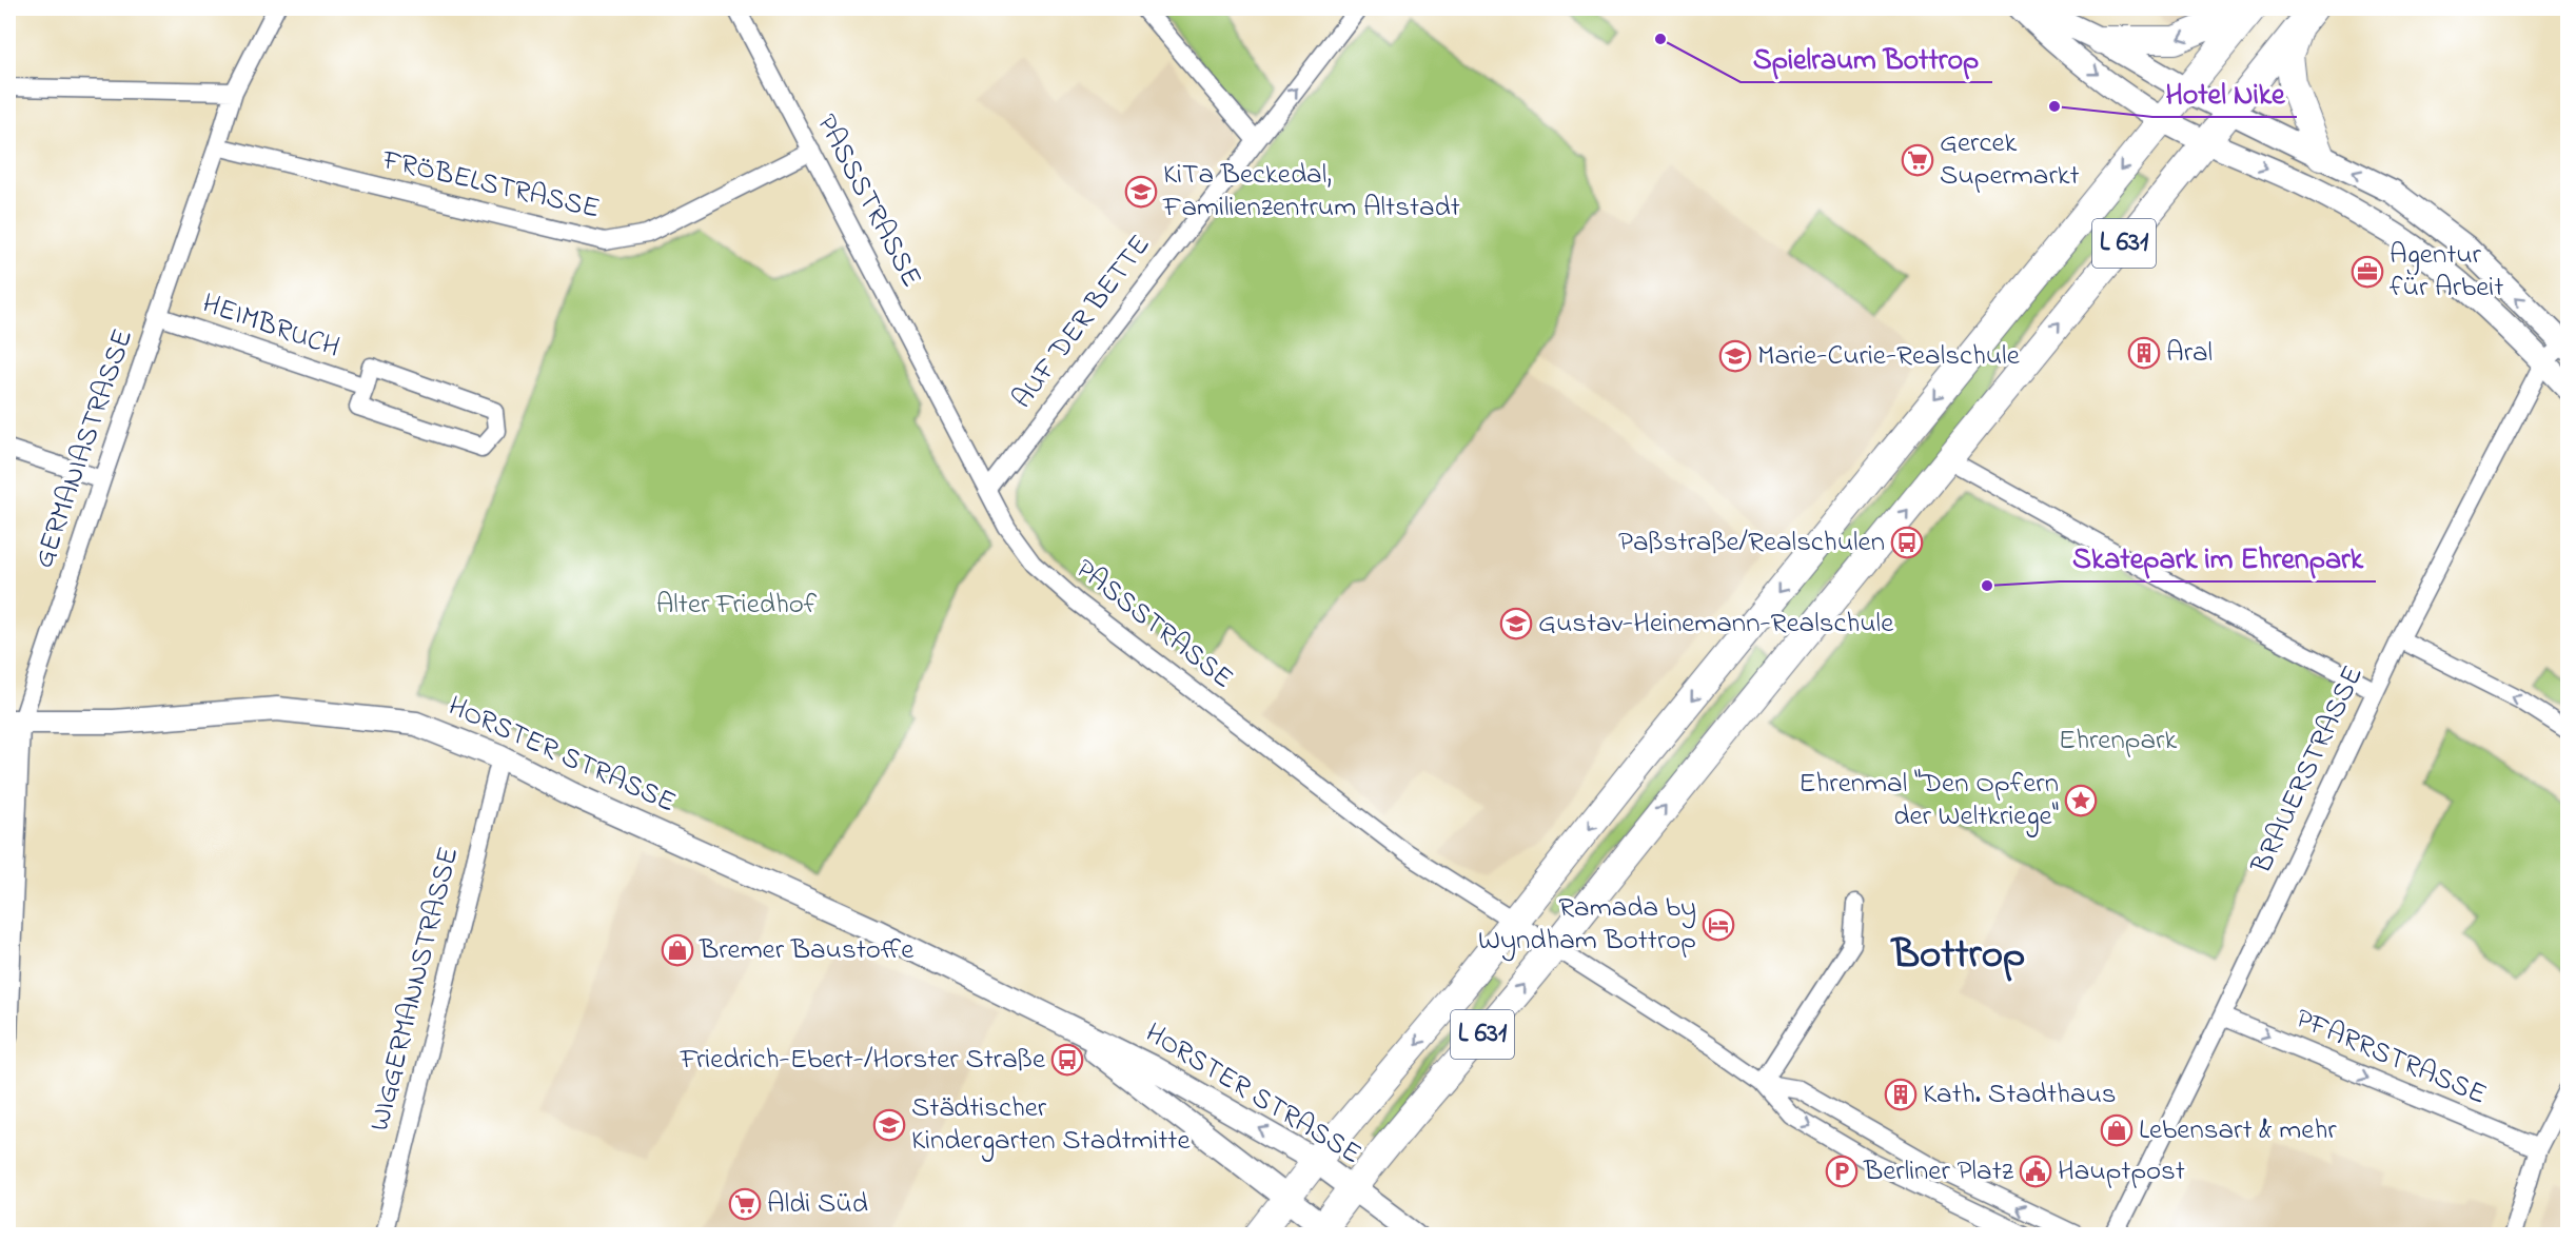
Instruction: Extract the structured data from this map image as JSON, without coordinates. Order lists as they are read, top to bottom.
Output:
{
  "streets": {
    "main road": ["L 631", "HORSTER STRASSE"],
    "street": [
      "FRÖBELSTRASSE",
      "PASSSTRASSE",
      "AUF DER BETTE",
      "HEIMBRUCH",
      "GERMANIASTRASSE",
      "BRAUERSTRASSE",
      "WIGGERMANNSTRASSE",
      "PFARRSTRASSE"
    ]
  },
  "crossings": [
    ["FRÖBELSTRASSE", "PASSSTRASSE"],
    ["FRÖBELSTRASSE", "GERMANIASTRASSE"],
    ["PASSSTRASSE", "L 631"],
    ["PASSSTRASSE", "AUF DER BETTE"],
    ["L 631", "HORSTER STRASSE"],
    ["HEIMBRUCH", "GERMANIASTRASSE"],
    ["GERMANIASTRASSE", "HORSTER STRASSE"],
    ["HORSTER STRASSE", "WIGGERMANNSTRASSE"],
    ["BRAUERSTRASSE", "PFARRSTRASSE"]
  ],
  "one_way": ["PFARRSTRASSE"],
  "districts": ["Bottrop"],
  "parks": ["Alter Friedhof", "Ehrenpark"],
  "places": {
    "other": ["Spielraum Bottrop", "Hotel Nike", "Skatepark im Ehrenpark"],
    "supermarket": ["Gercek Supermarkt", "Aldi Süd"],
    "school or university": [
      "KiTa Beckedal, Familienzentrum Altstadt",
      "Marie-Curie-Realschule",
      "Gustav-Heinemann-Realschule",
      "Städtischer Kindergarten Stadtmitte"
    ],
    "office": ["Agentur für Arbeit"],
    "building": ["Aral", "Kath. Stadthaus"],
    "bus stop": ["Paßstraße/Realschulen", "Friedrich-Ebert-/Horster Straße"],
    "place": ["Ehrenmal \"Den Opfern der Weltkriege\""],
    "hotel": ["Ramada by Wyndham Bottrop"],
    "shop": ["Bremer Baustoffe", "Lebensart & mehr"],
    "parking": ["Berliner Platz"],
    "public building": ["Hauptpost"]
  }
}
